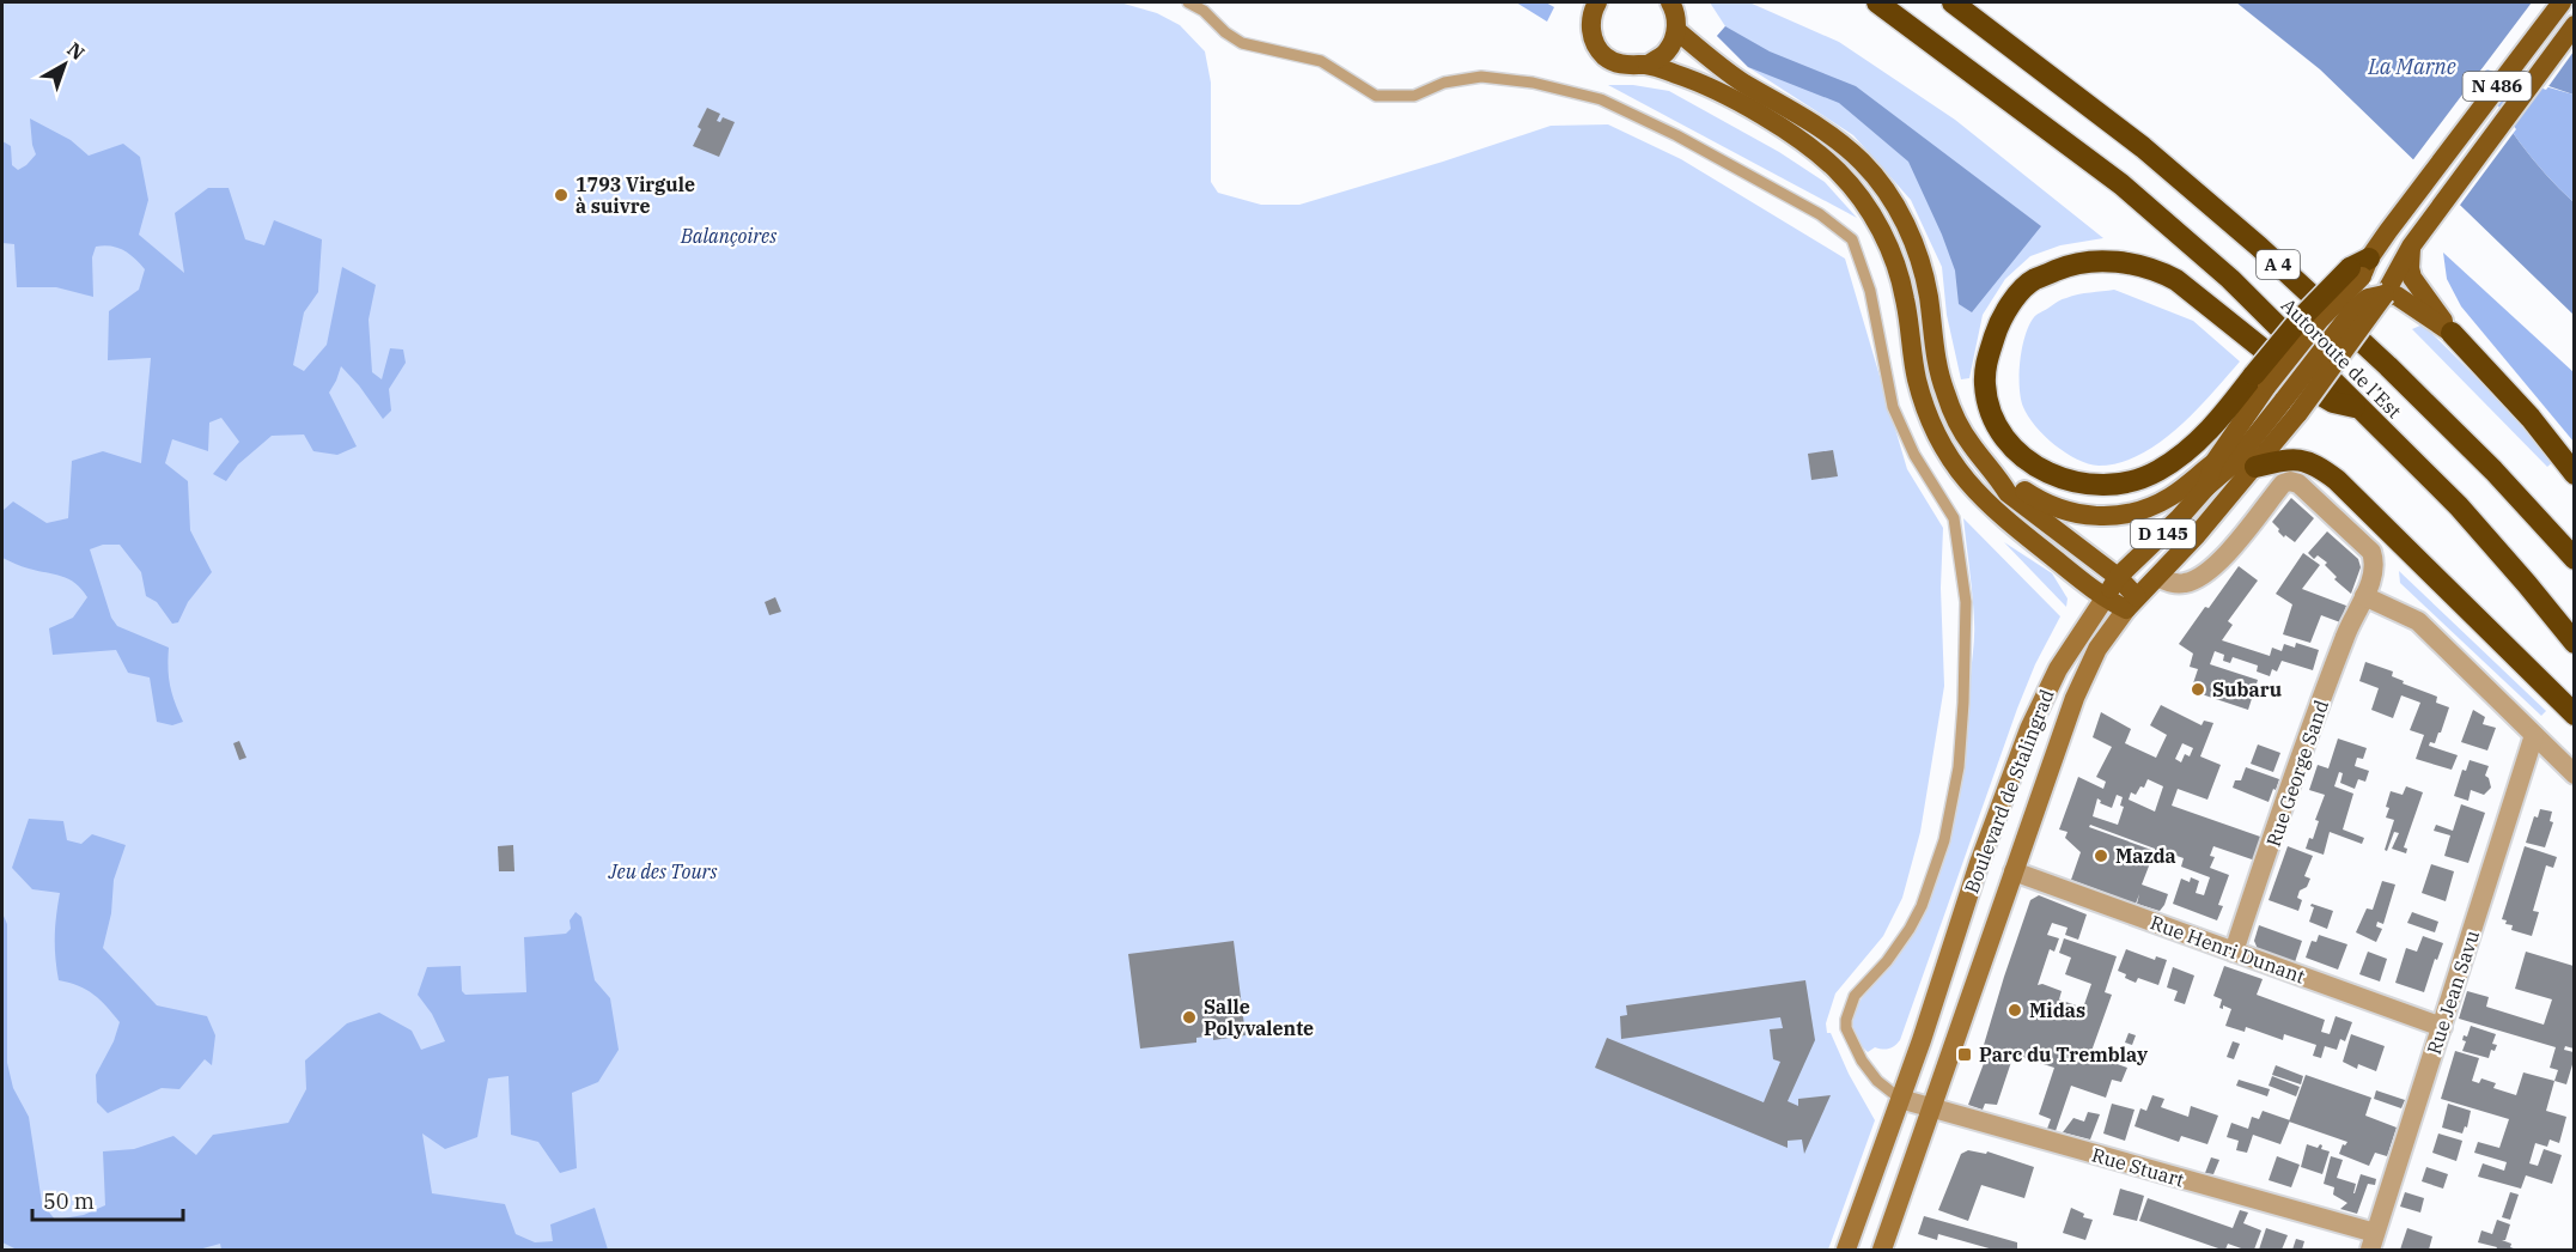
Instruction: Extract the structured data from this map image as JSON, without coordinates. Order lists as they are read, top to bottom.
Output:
{
  "streets": {
    "highway": ["A 4", "Autoroute de l’Est"],
    "main road": ["N 486", "D 145", "Boulevard de Stalingrad"],
    "street": [
      "Rue George Sand",
      "Rue Henri Dunant",
      "Rue Jean Savu",
      "Rue Stuart"
    ]
  },
  "crossings": [
    ["N 486", "D 145"],
    ["D 145", "Boulevard de Stalingrad"],
    ["Rue George Sand", "Boulevard de Stalingrad"],
    ["Rue George Sand", "Rue Henri Dunant"],
    ["Boulevard de Stalingrad", "Rue Henri Dunant"],
    ["Boulevard de Stalingrad", "Rue Stuart"],
    ["Rue Henri Dunant", "Rue Jean Savu"],
    ["Rue Jean Savu", "Rue Stuart"]
  ],
  "water": ["La Marne"],
  "parks": ["Balançoires", "Jeu des Tours"],
  "places": {
    "other": [
      "1793 Virgule à suivre",
      "Subaru",
      "Mazda",
      "Midas",
      "Salle Polyvalente"
    ],
    "transit": ["Parc du Tremblay"]
  },
  "scale_bar": "50 m",
  "north": "top right"
}
